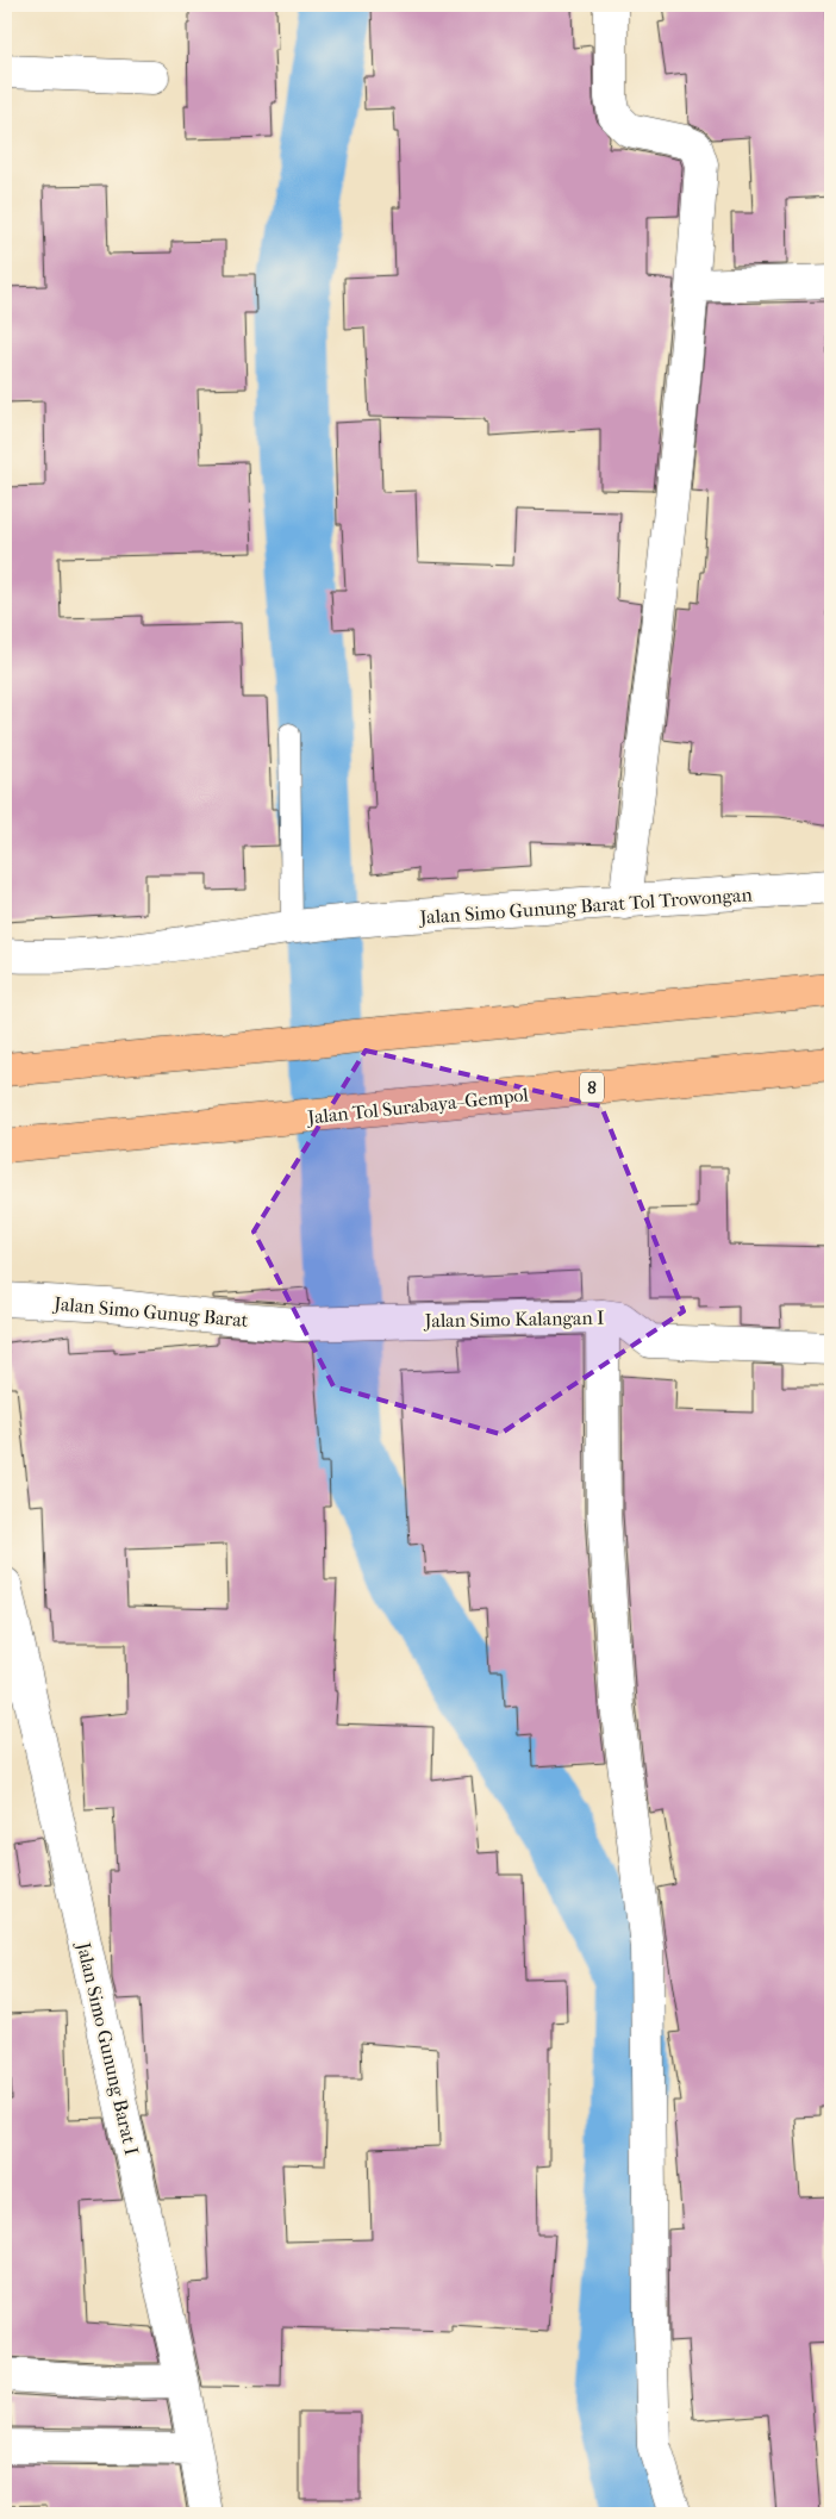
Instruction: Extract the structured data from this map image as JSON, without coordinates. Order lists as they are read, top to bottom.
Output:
{
  "streets": {
    "highway": ["8", "Jalan Tol Surabaya–Gempol"],
    "street": [
      "Jalan Simo Gunung Barat Tol Trowongan",
      "Jalan Simo Gunug Barat",
      "Jalan Simo Kalangan I",
      "Jalan Simo Gunung Barat I"
    ]
  },
  "crossings": [
    ["Jalan Simo Gunug Barat", "Jalan Simo Kalangan I"]
  ]
}
